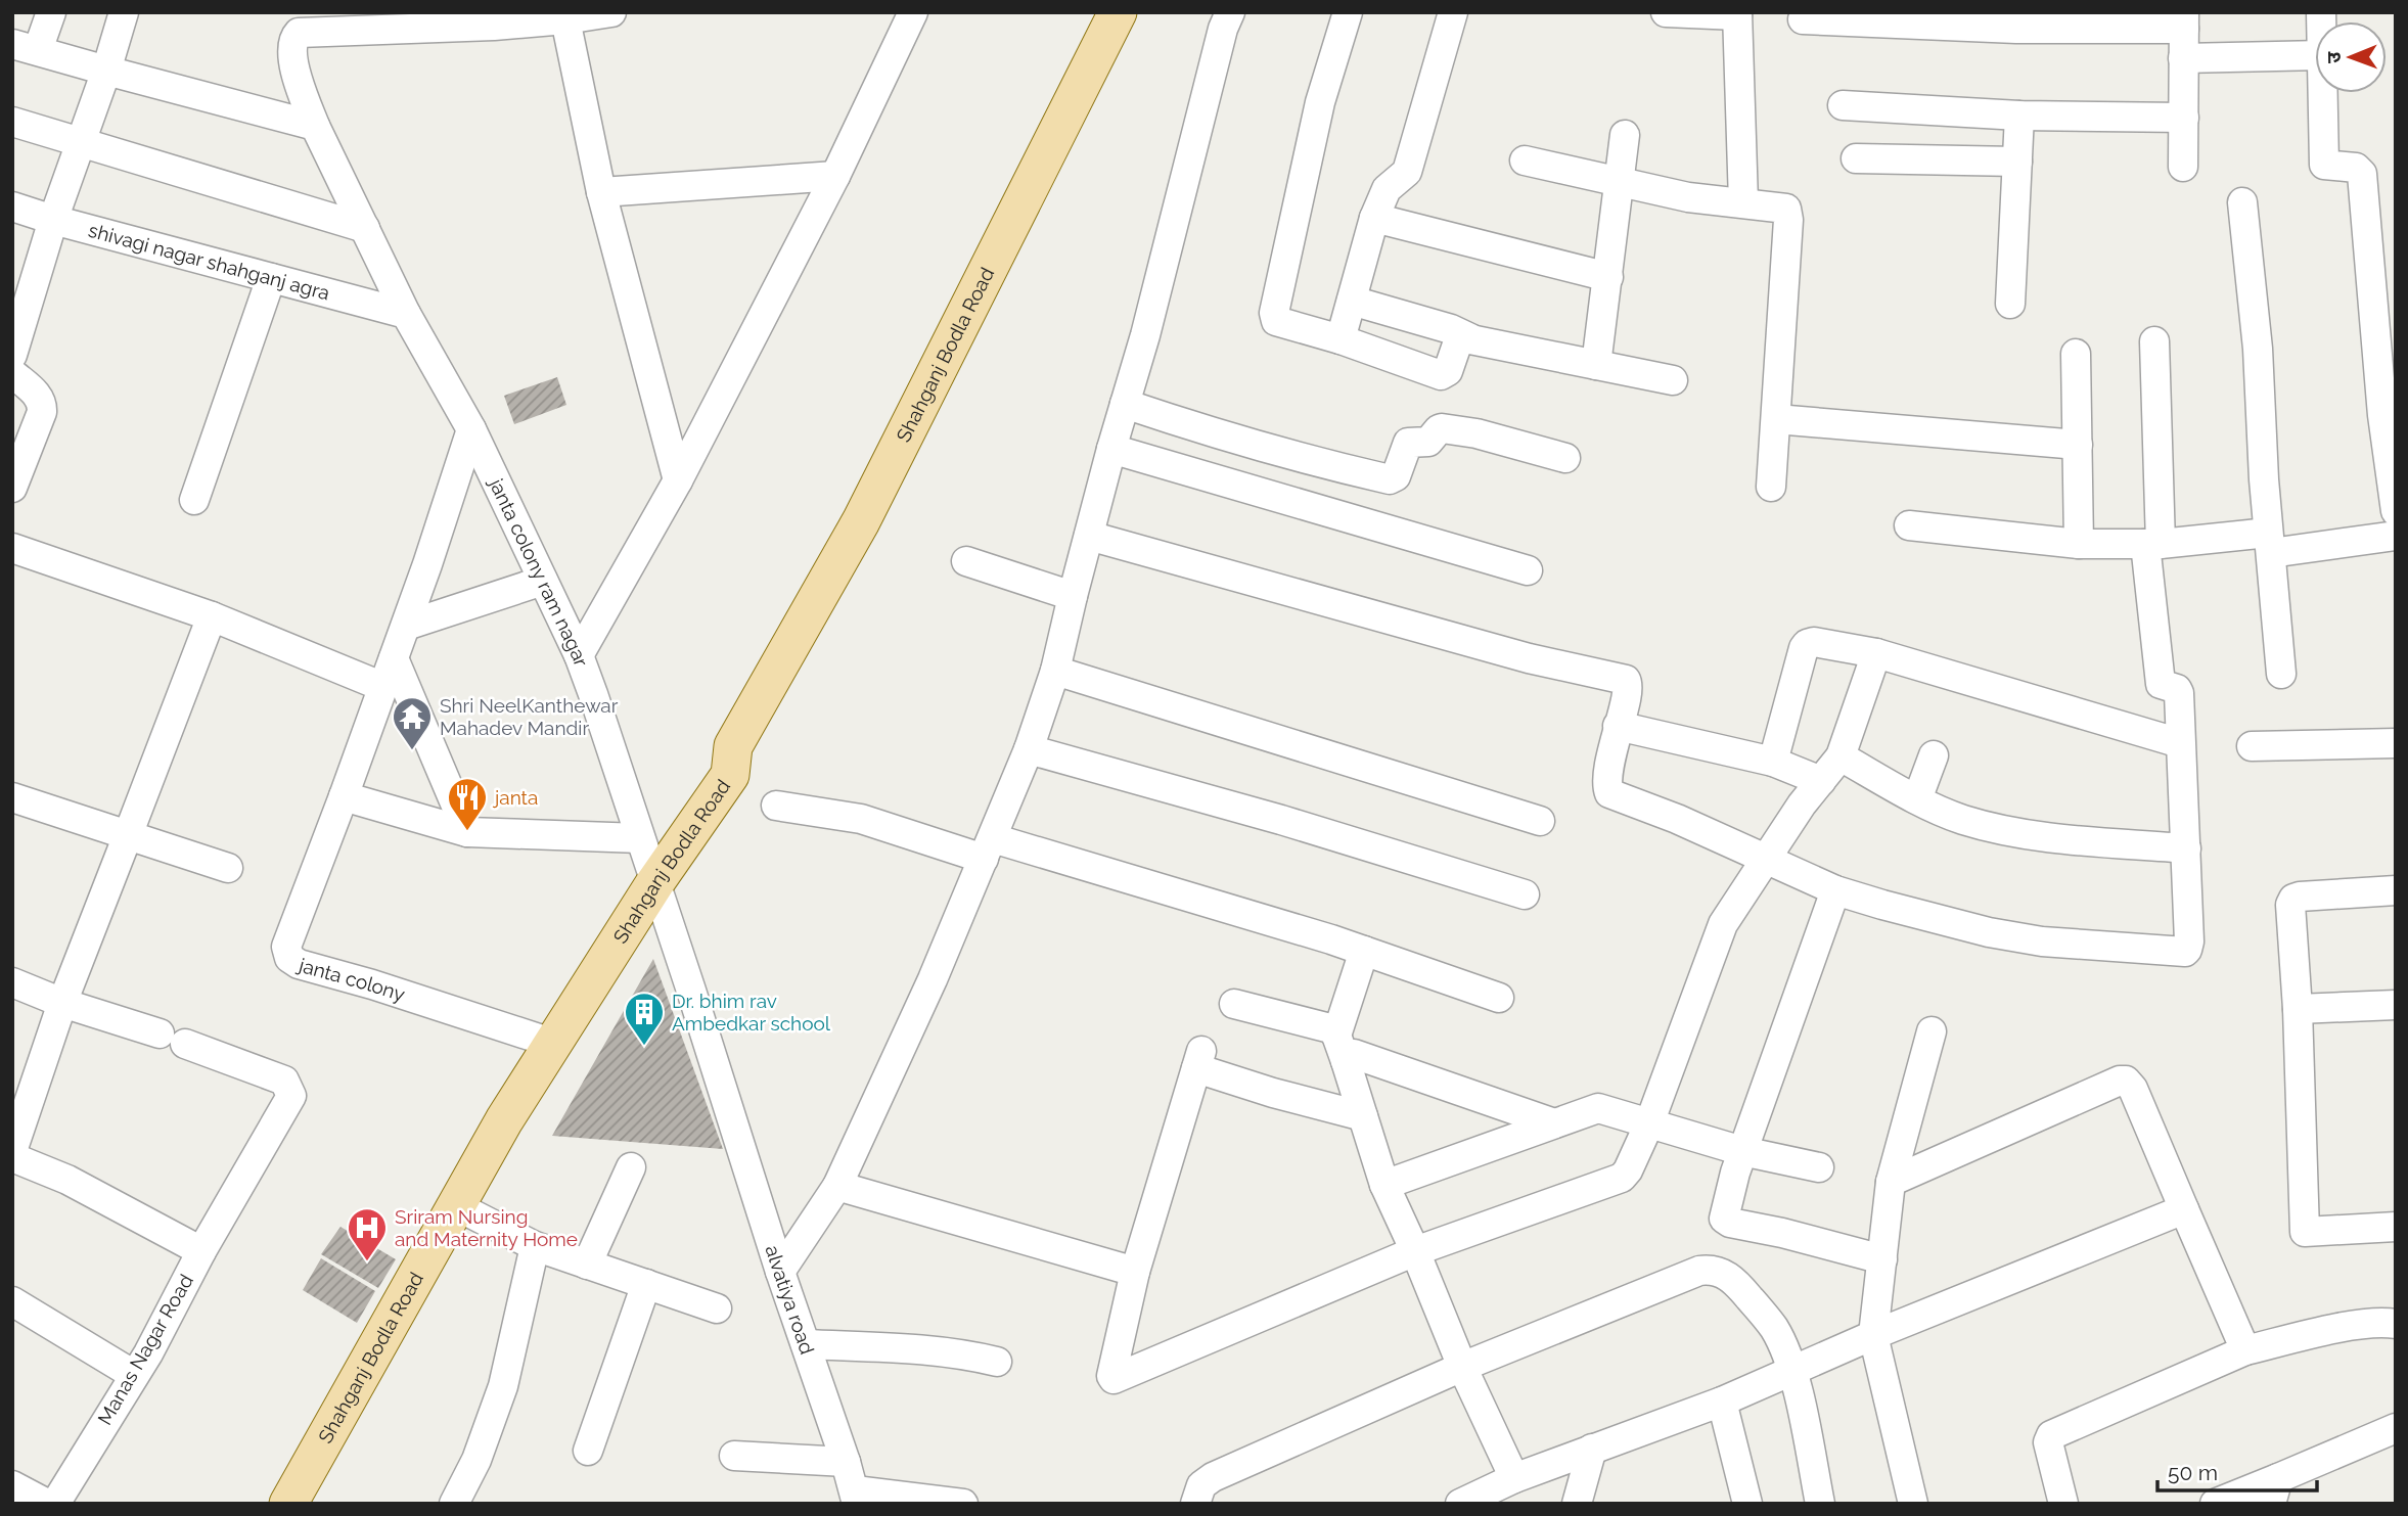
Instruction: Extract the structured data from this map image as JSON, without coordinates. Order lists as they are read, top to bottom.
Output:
{
  "streets": {
    "main road": ["Shahganj Bodla Road"],
    "street": [
      "shivagi nagar shahganj agra",
      "janta colony ram nagar",
      "janta colony",
      "alvatiya road",
      "Manas Nagar Road"
    ]
  },
  "crossings": [
    ["Shahganj Bodla Road", "janta colony ram nagar"],
    ["janta colony ram nagar", "janta colony"],
    ["janta colony ram nagar", "alvatiya road"]
  ],
  "places": {
    "temple": ["Shri NeelKanthewar Mahadev Mandir"],
    "restaurant": ["janta"],
    "building": ["Dr. bhim rav Ambedkar school"],
    "hospital": ["Sriram Nursing and Maternity Home"]
  },
  "scale_bar": "50 m",
  "north": "left"
}
